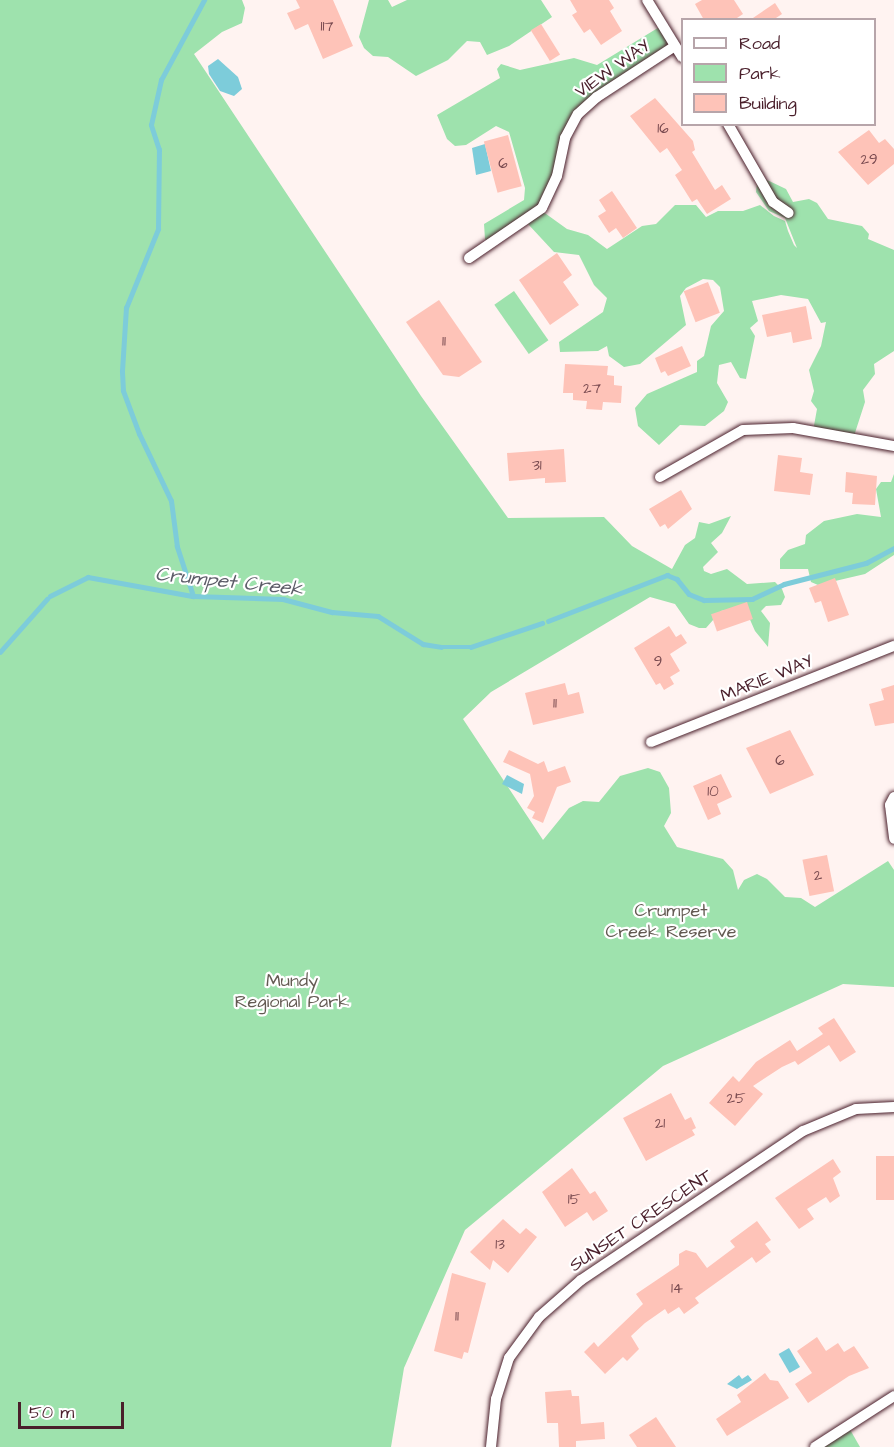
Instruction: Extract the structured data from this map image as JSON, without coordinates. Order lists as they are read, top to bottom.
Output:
{
  "streets": {
    "street": ["VIEW WAY", "MARIE WAY", "SUNSET CRESCENT"]
  },
  "water": ["Crumpet Creek"],
  "parks": ["Crumpet Creek Reserve", "Mundy Regional Park"],
  "house_numbers": [
    "117",
    "16",
    "29",
    "6",
    "11",
    "27",
    "31",
    "9",
    "11",
    "6",
    "10",
    "2",
    "25",
    "21",
    "15",
    "13",
    "14",
    "11"
  ],
  "legend": ["Road", "Park", "Building"],
  "scale_bar": "50 m"
}
